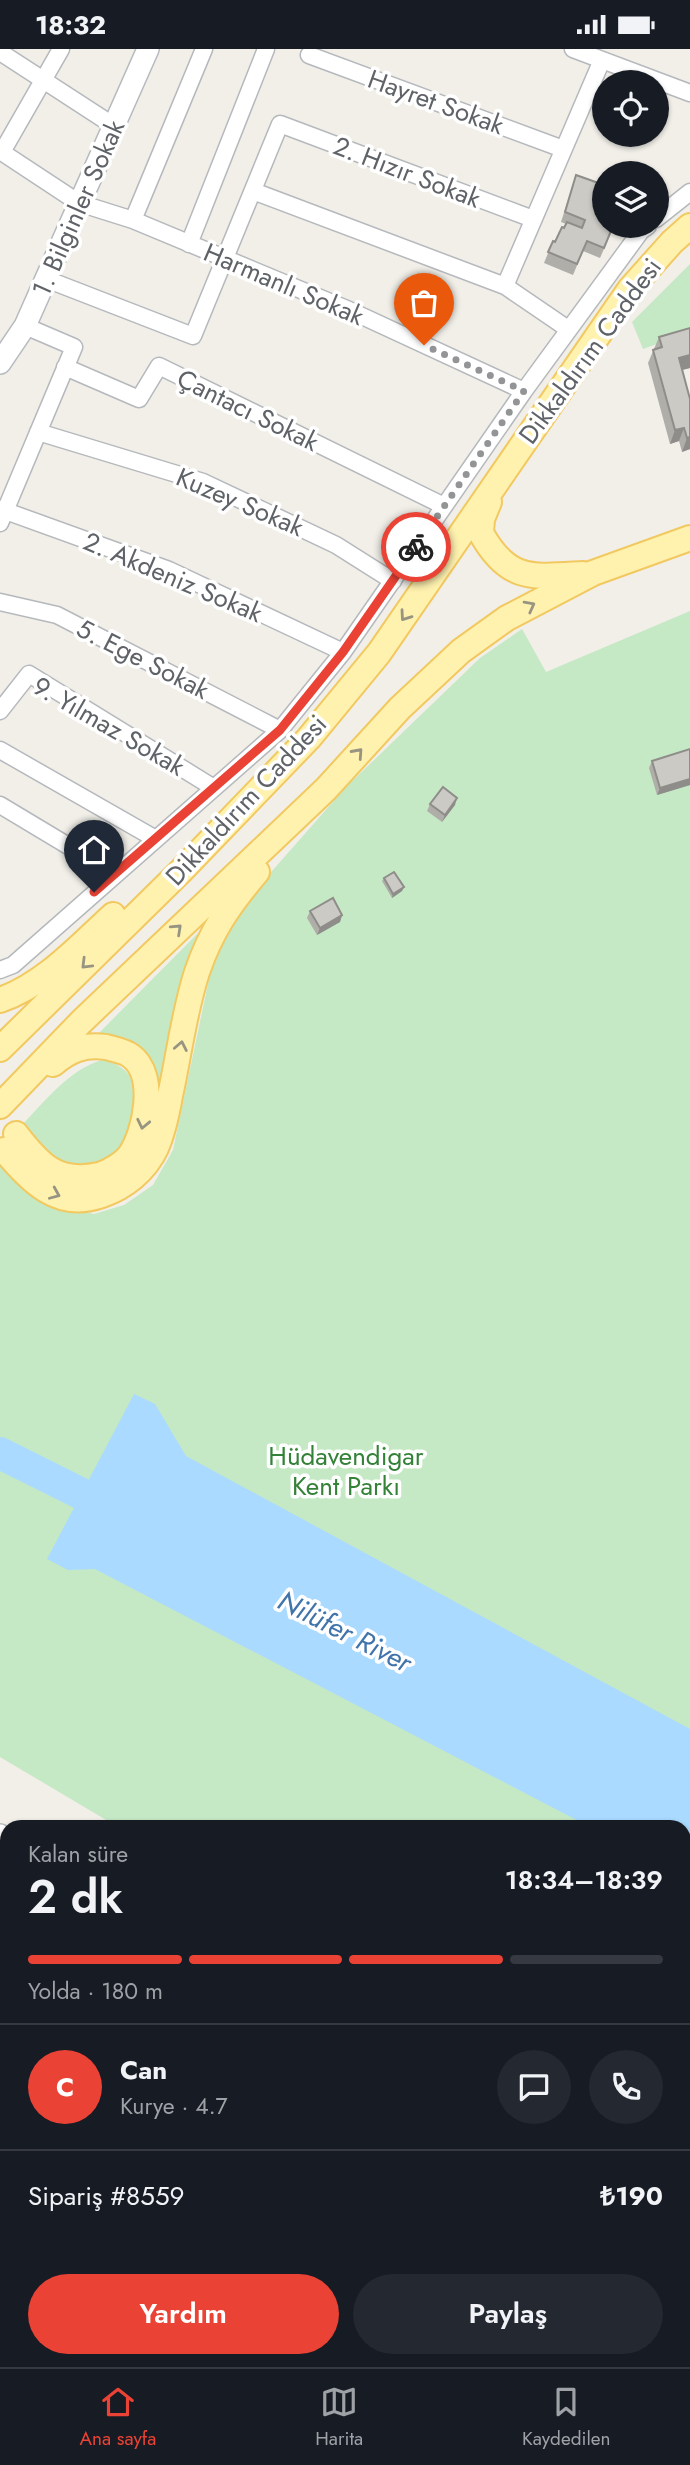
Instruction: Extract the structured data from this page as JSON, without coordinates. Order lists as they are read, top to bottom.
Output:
{
  "streets": {
    "main road": ["Dikkaldırım Caddesi"],
    "street": [
      "Hayret Sokak",
      "2. Hızır Sokak",
      "1. Bilginler Sokak",
      "Harmanlı Sokak",
      "Çantacı Sokak",
      "Kuzey Sokak",
      "2. Akdeniz Sokak",
      "5. Ege Sokak",
      "9. Yılmaz Sokak"
    ]
  },
  "crossings": [
    ["1. Bilginler Sokak", "Harmanlı Sokak"]
  ],
  "water": ["Nilüfer River"],
  "parks": ["Hüdavendigar Kent Parkı"],
  "page": {
    "status": "18:32",
    "heading": ["2 dk", "Kalan süre", "18:34–18:39"],
    "panel": [
      "Can",
      "Kurye · 4.7",
      "Sipariş #8559",
      "₺190"
    ],
    "bar": "Yolda · 180 m",
    "round": "C",
    "buttons": ["Yardım", "Paylaş"],
    "tabs": ["Ana sayfa", "Harita", "Kaydedilen"]
  }
}
